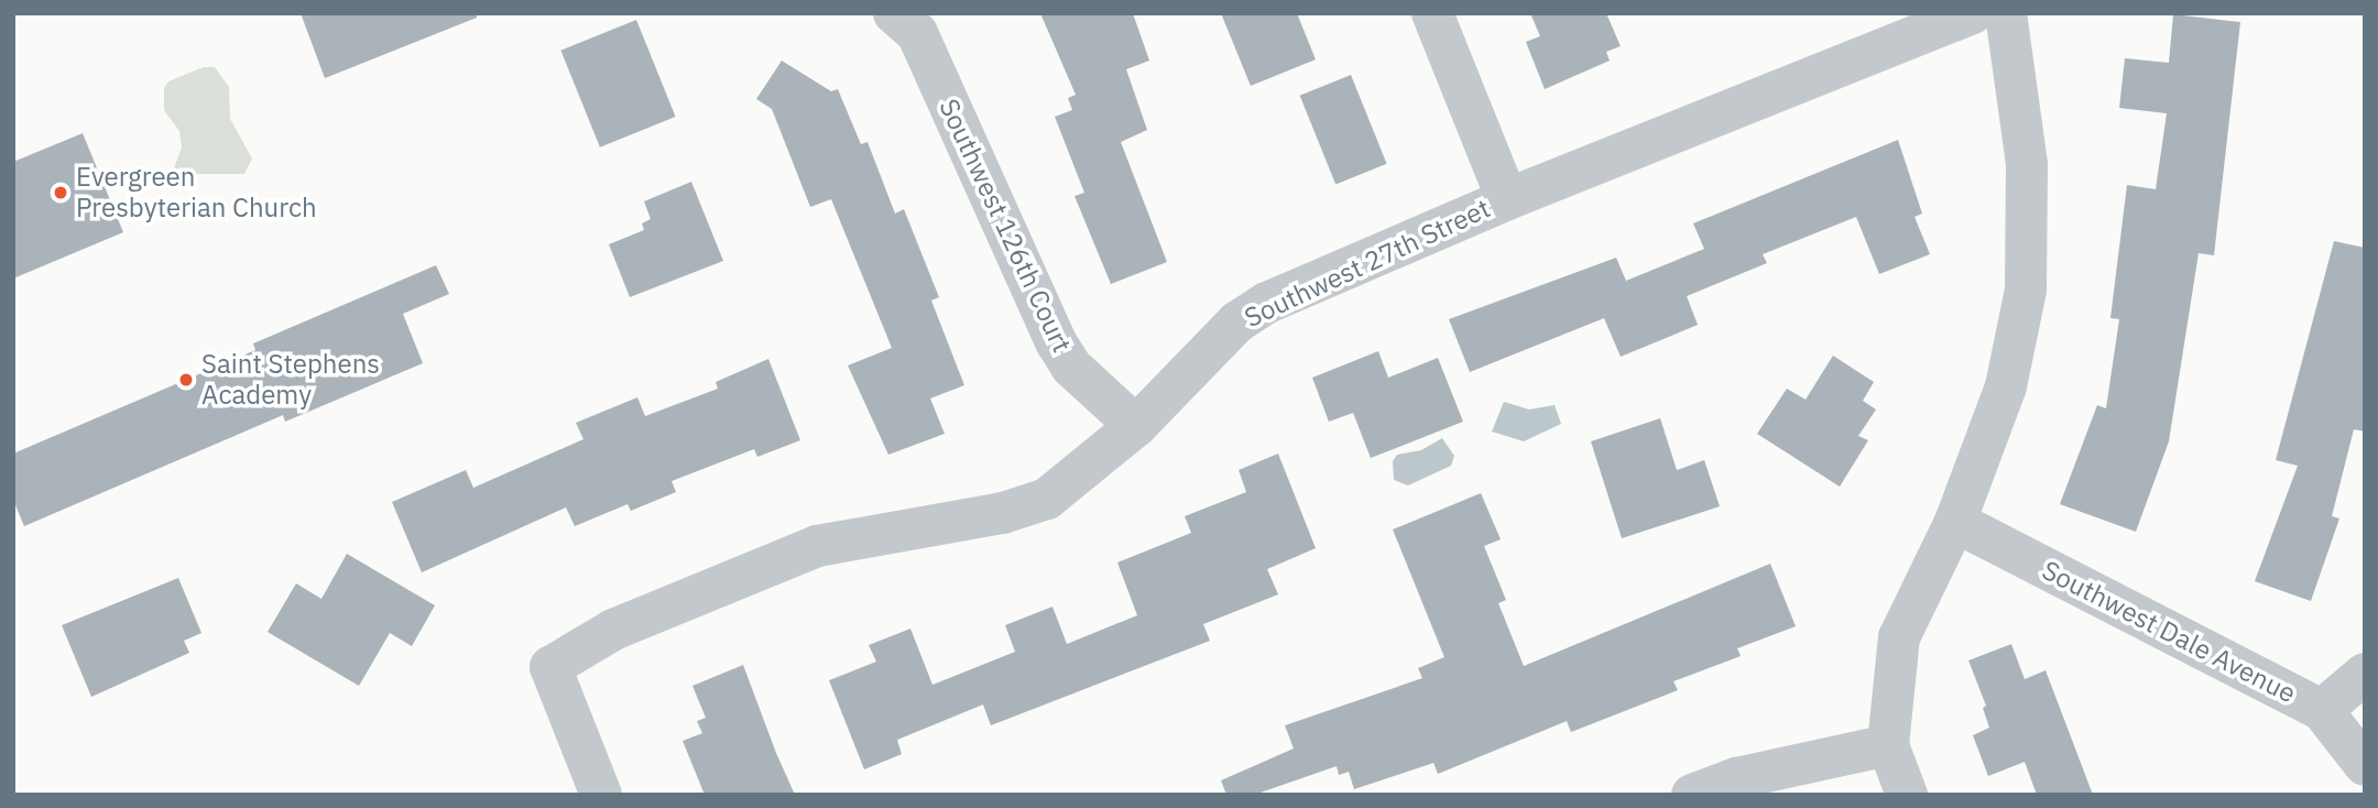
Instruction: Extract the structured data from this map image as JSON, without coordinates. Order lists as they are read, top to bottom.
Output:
{
  "streets": {
    "street": ["Southwest 126th Court", "Southwest 27th Street", "Southwest Dale Avenue"]
  },
  "crossings": [
    ["Southwest 126th Court", "Southwest 27th Street"]
  ],
  "places": ["Evergreen Presbyterian Church", "Saint Stephens Academy"]
}
